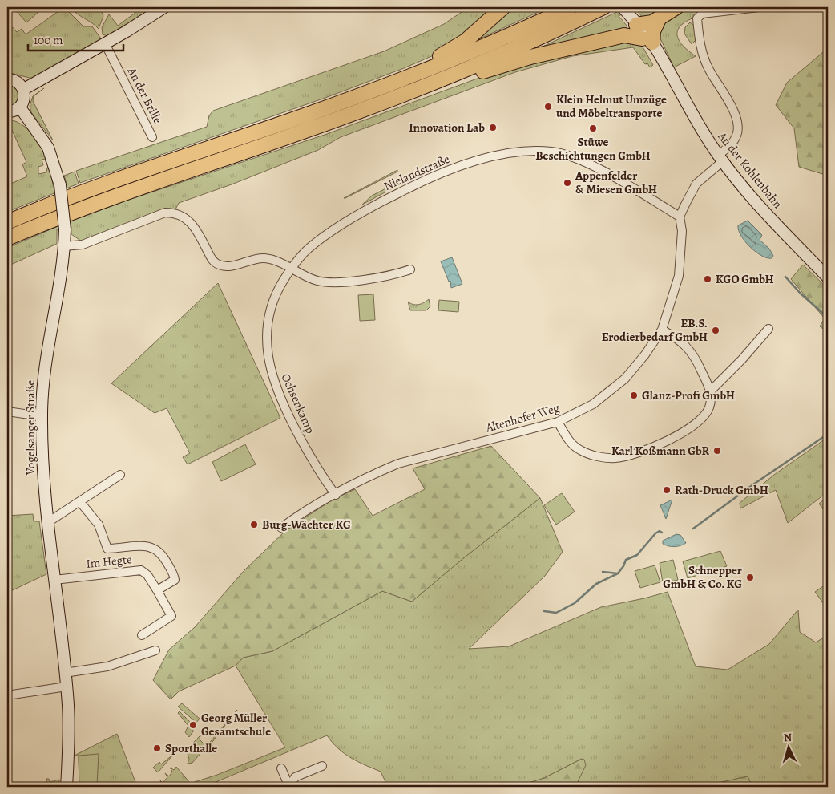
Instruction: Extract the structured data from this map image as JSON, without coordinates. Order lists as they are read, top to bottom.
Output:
{
  "streets": {
    "street": [
      "An der Brille",
      "An der Kohlenbahn",
      "Nielandstraße",
      "Ochsenkamp",
      "Altenhofer Weg",
      "Vogelsanger Straße",
      "Im Hegte"
    ]
  },
  "crossings": [
    ["Nielandstraße", "Ochsenkamp"],
    ["Nielandstraße", "Altenhofer Weg"],
    ["Ochsenkamp", "Altenhofer Weg"],
    ["Vogelsanger Straße", "Im Hegte"]
  ],
  "places": [
    "Klein Helmut Umzüge und Möbeltransporte",
    "Innovation Lab",
    "Stüwe Beschichtungen GmbH",
    "Appenfelder & Miesen GmbH",
    "KGO GmbH",
    "EB.S. Erodierbedarf GmbH",
    "Glanz-Profi GmbH",
    "Karl Koßmann GbR",
    "Rath-Druck GmbH",
    "Burg-Wächter KG",
    "Schnepper GmbH & Co. KG",
    "Georg Müller Gesamtschule",
    "Sporthalle"
  ],
  "scale_bar": "100 m",
  "north": "top"
}
